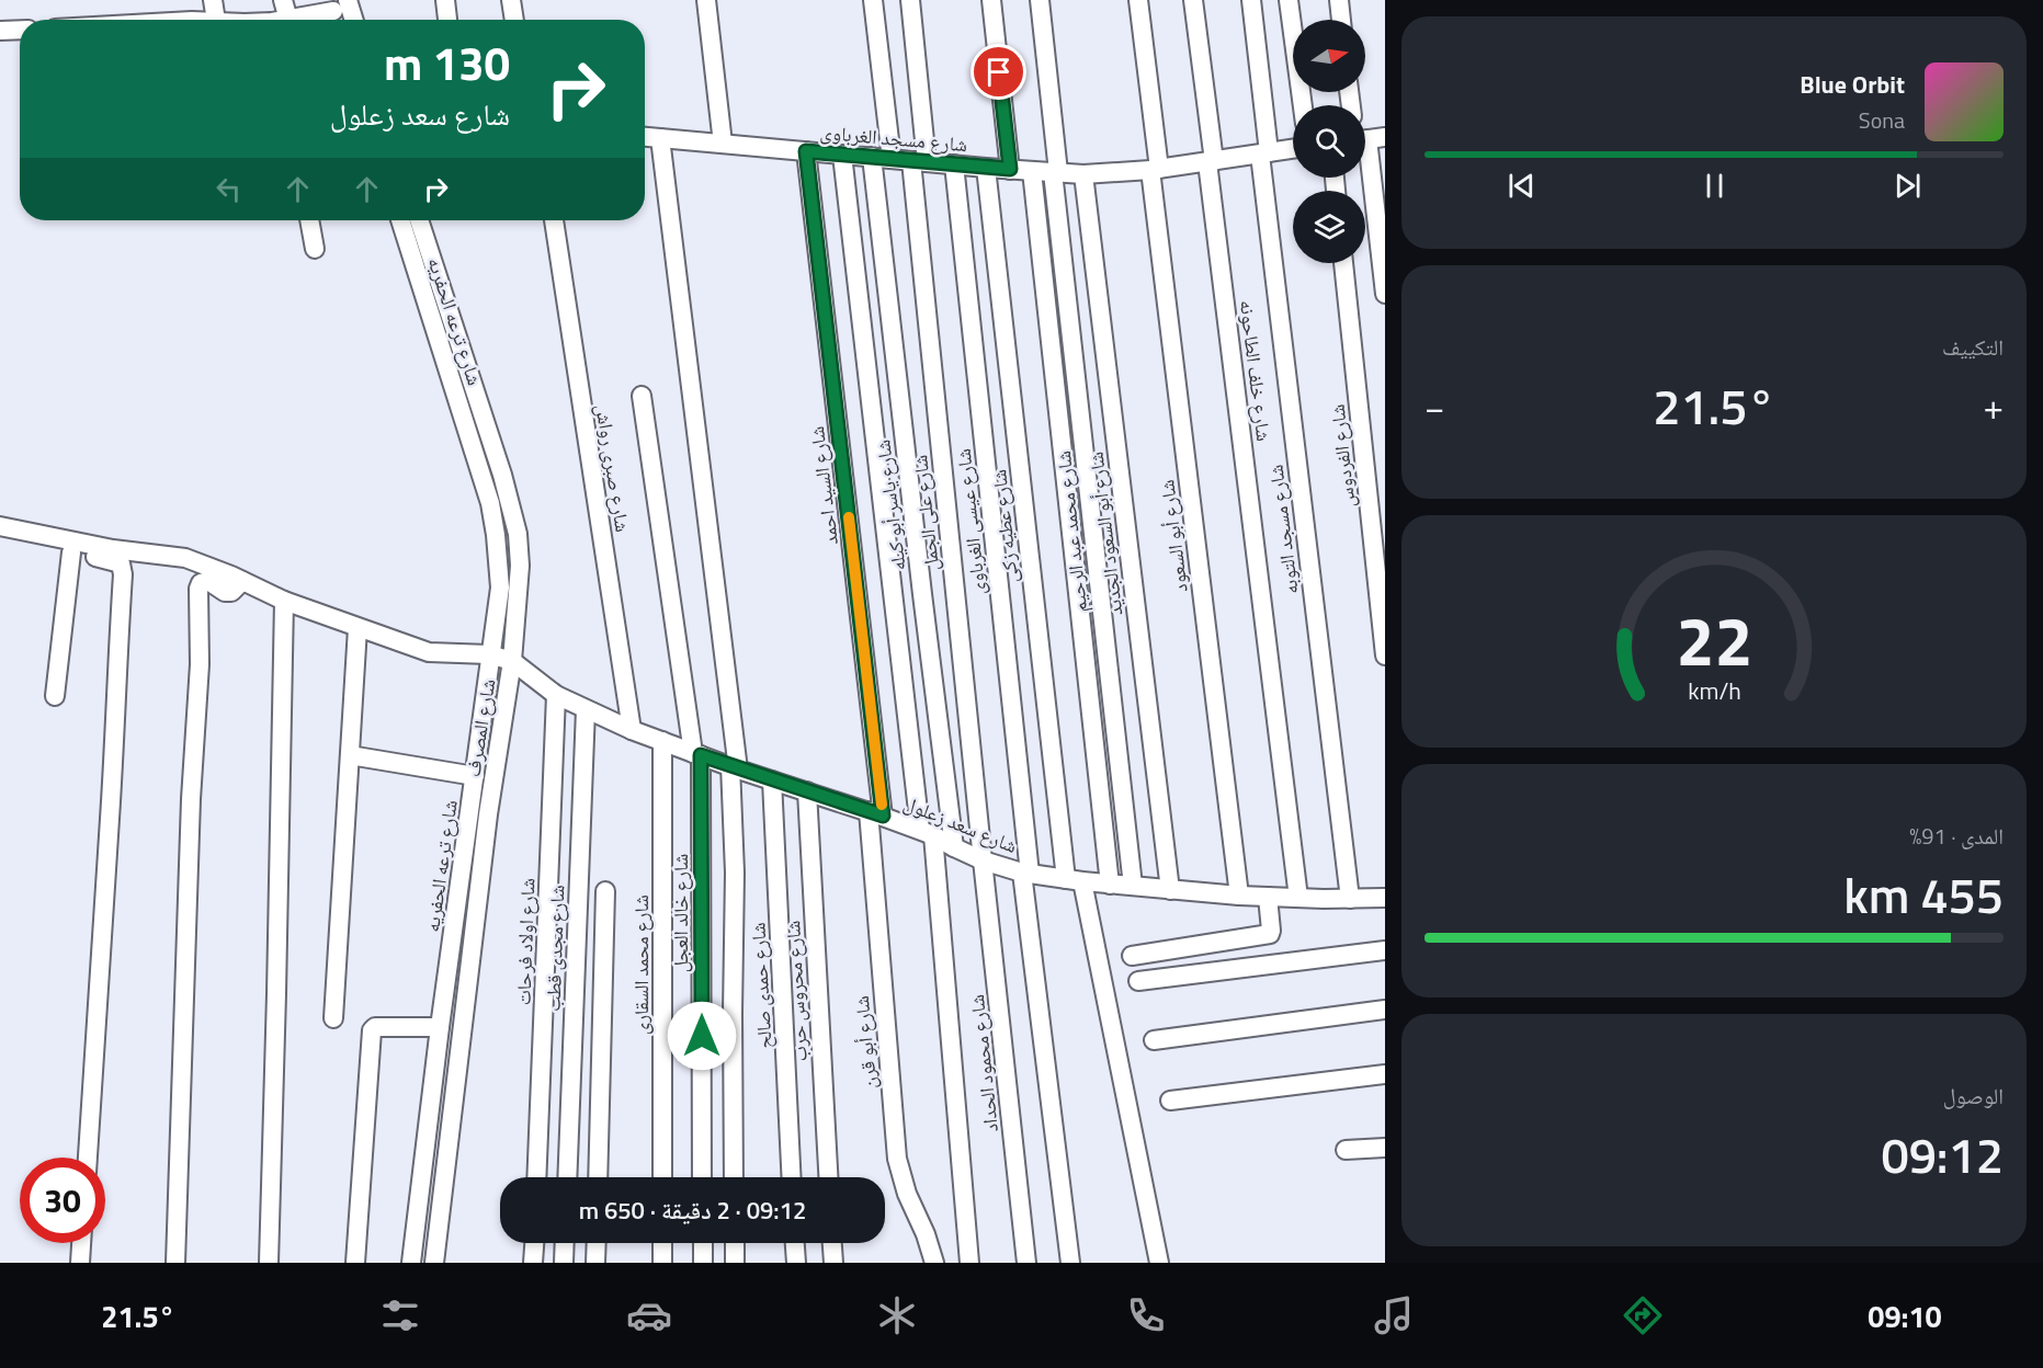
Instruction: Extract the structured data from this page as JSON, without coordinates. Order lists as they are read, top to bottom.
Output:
{
  "streets": {
    "street": [
      "شارع مسجد الغرباوى",
      "شارع ترعه الحفريه",
      "شارع خلف الطاحونه",
      "شارع الفردوس",
      "شارع صبرى رواش",
      "شارع السيد احمد",
      "شارع ياسر أبو كيله",
      "شارع على الجمل",
      "شارع عيسى الغرباوى",
      "شارع عطيه زكى",
      "شارع مسجد التوبه",
      "شارع محمد عبد الرحيم",
      "شارع أبو السعود الجديد",
      "شارع أبو السعود",
      "شارع المصرف",
      "شارع سعد زعلول",
      "شارع خالد العجل",
      "شارع اولاد فرحات",
      "شارع مجدى قطب",
      "شارع محمد السقارى",
      "شارع حمدى صالح",
      "شارع محروس حرب",
      "شارع أبو قرن",
      "شارع محمود الحداد"
    ]
  },
  "crossings": [
    ["شارع مسجد الغرباوى", "شارع خلف الطاحونه"],
    ["شارع مسجد الغرباوى", "شارع السيد احمد"],
    ["شارع مسجد الغرباوى", "شارع ياسر أبو كيله"],
    ["شارع مسجد الغرباوى", "شارع على الجمل"],
    ["شارع مسجد الغرباوى", "شارع عيسى الغرباوى"],
    ["شارع مسجد الغرباوى", "شارع عطيه زكى"],
    ["شارع مسجد الغرباوى", "شارع مسجد التوبه"],
    ["شارع مسجد الغرباوى", "شارع محمد عبد الرحيم"],
    ["شارع مسجد الغرباوى", "شارع أبو السعود الجديد"],
    ["شارع مسجد الغرباوى", "شارع أبو السعود"],
    ["شارع خلف الطاحونه", "شارع سعد زعلول"],
    ["شارع صبرى رواش", "شارع سعد زعلول"],
    ["شارع السيد احمد", "شارع سعد زعلول"],
    ["شارع السيد احمد", "شارع أبو قرن"],
    ["شارع ياسر أبو كيله", "شارع سعد زعلول"],
    ["شارع على الجمل", "شارع سعد زعلول"],
    ["شارع على الجمل", "شارع محمود الحداد"],
    ["شارع عيسى الغرباوى", "شارع سعد زعلول"],
    ["شارع عطيه زكى", "شارع سعد زعلول"],
    ["شارع مسجد التوبه", "شارع سعد زعلول"],
    ["شارع محمد عبد الرحيم", "شارع سعد زعلول"],
    ["شارع أبو السعود الجديد", "شارع سعد زعلول"],
    ["شارع أبو السعود", "شارع سعد زعلول"],
    ["شارع المصرف", "شارع سعد زعلول"],
    ["شارع سعد زعلول", "شارع خالد العجل"],
    ["شارع سعد زعلول", "شارع اولاد فرحات"],
    ["شارع سعد زعلول", "شارع مجدى قطب"],
    ["شارع سعد زعلول", "شارع محمد السقارى"],
    ["شارع سعد زعلول", "شارع حمدى صالح"],
    ["شارع سعد زعلول", "شارع محروس حرب"],
    ["شارع سعد زعلول", "شارع أبو قرن"],
    ["شارع سعد زعلول", "شارع محمود الحداد"]
  ],
  "north": "right",
  "page": {
    "turn": ["130 m", "شارع سعد زعلول"],
    "song": ["Blue Orbit", "Sona"],
    "tile": [
      "التكييف",
      ["المدى · 91%", "455 km"],
      ["الوصول", "09:12"]
    ],
    "heat": ["−", "21.5°", "+"],
    "limit": "30",
    "trip": "09:12 · 2 دقيقة · 650 m",
    "tabs": ["09:10", "21.5°"],
    "gauge": ["22", "km/h"]
  }
}
